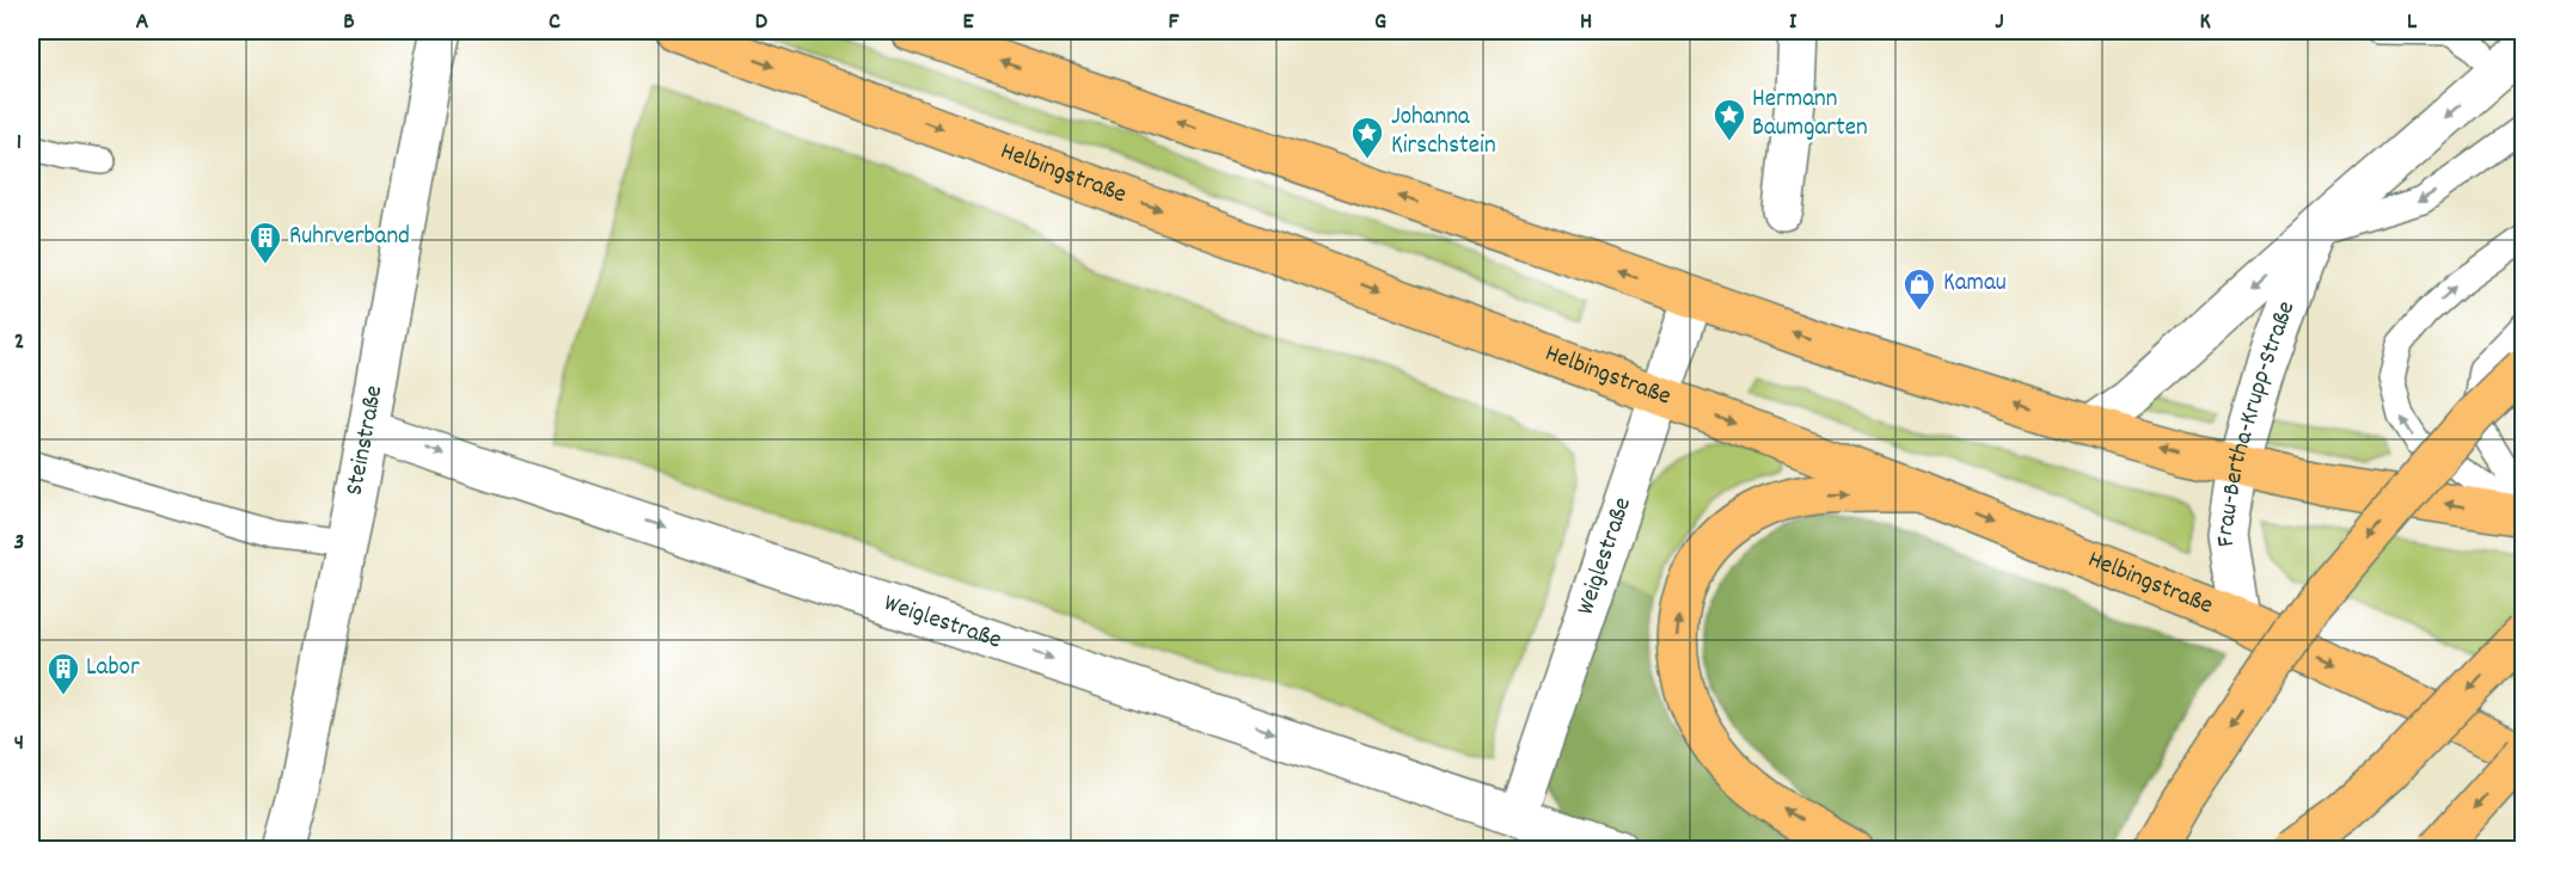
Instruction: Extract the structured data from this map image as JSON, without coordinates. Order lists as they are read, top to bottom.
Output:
{
  "streets": {
    "main road": ["Helbingstraße"],
    "street": ["Frau-Bertha-Krupp-Straße", "Steinstraße", "Weiglestraße"]
  },
  "crossings": [
    ["Helbingstraße", "Frau-Bertha-Krupp-Straße"],
    ["Helbingstraße", "Weiglestraße"],
    ["Steinstraße", "Weiglestraße"]
  ],
  "one_way": ["Frau-Bertha-Krupp-Straße", "Weiglestraße"],
  "places": {
    "place": ["Hermann Baumgarten", "Johanna Kirschstein"],
    "building": ["Ruhrverband", "Labor"],
    "shop": ["Kamau"]
  },
  "grid": {
    "columns": [
      "A",
      "B",
      "C",
      "D",
      "E",
      "F",
      "G",
      "H",
      "I",
      "J",
      "K",
      "L"
    ],
    "rows": [
      "1",
      "2",
      "3",
      "4"
    ]
  }
}
